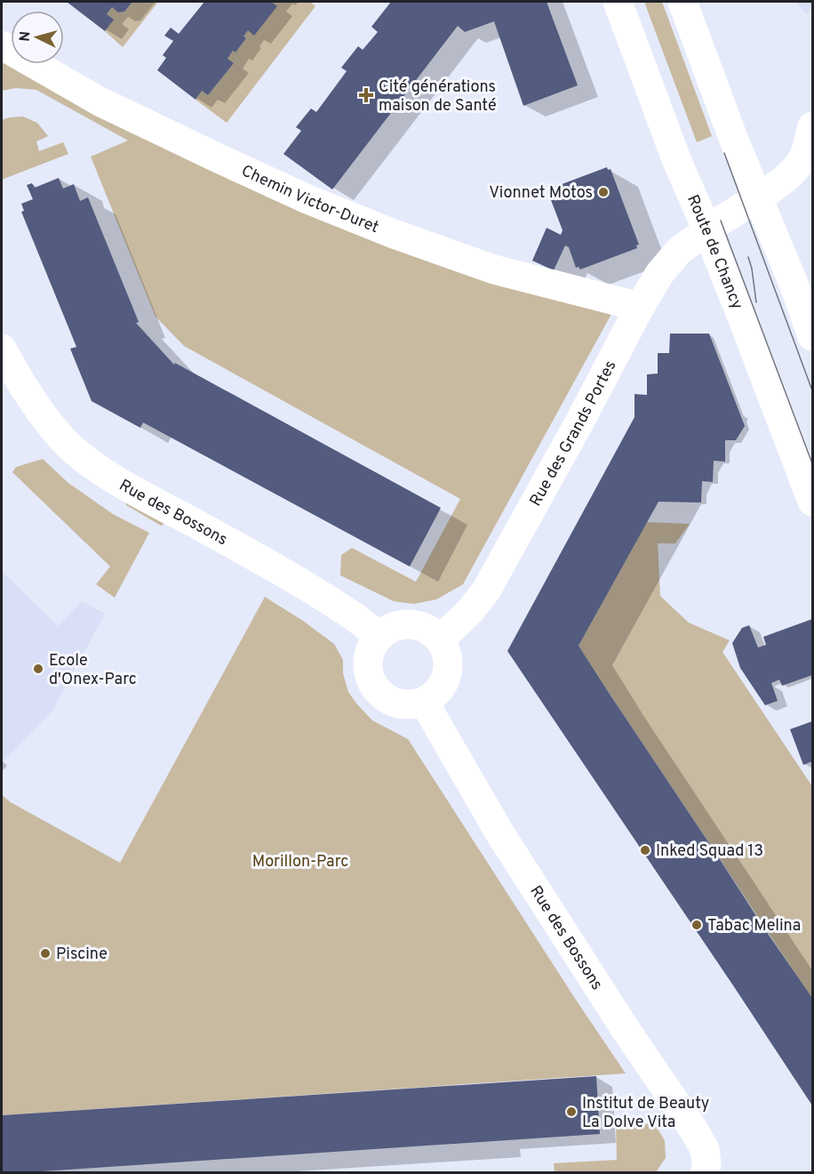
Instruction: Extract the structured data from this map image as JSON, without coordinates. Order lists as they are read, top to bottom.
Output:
{
  "streets": {
    "street": [
      "Chemin Victor-Duret",
      "Route de Chancy",
      "Rue des Grands Portes",
      "Rue des Bossons"
    ]
  },
  "crossings": [
    ["Chemin Victor-Duret", "Rue des Grands Portes"],
    ["Route de Chancy", "Rue des Grands Portes"],
    ["Rue des Grands Portes", "Rue des Bossons"]
  ],
  "parks": ["Morillon-Parc"],
  "places": {
    "health": ["Cité générations maison de Santé"],
    "other": [
      "Vionnet Motos",
      "Ecole d'Onex-Parc",
      "Inked Squad 13",
      "Tabac Melina",
      "Piscine",
      "Institut de Beauty La Dolve Vita"
    ]
  },
  "north": "left"
}
